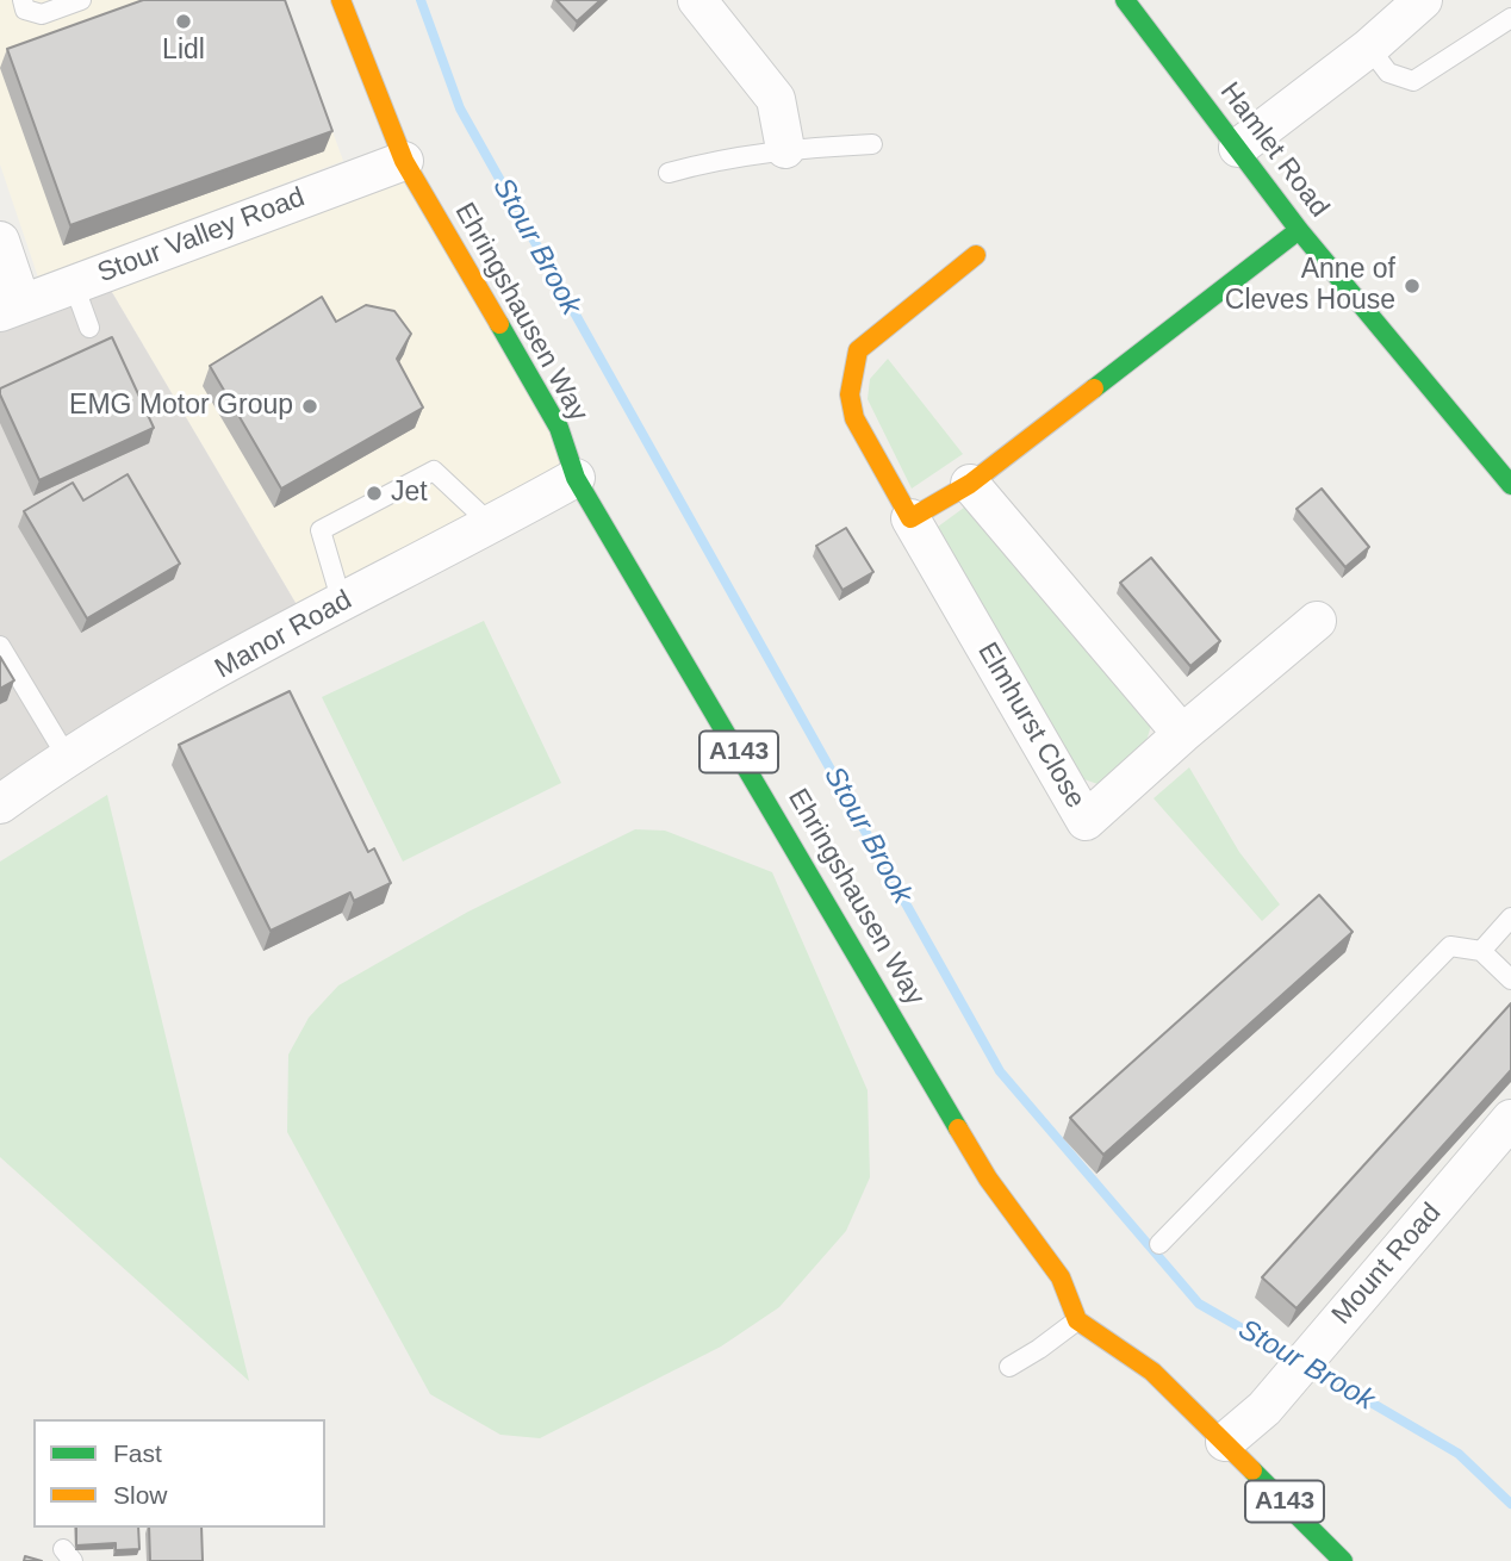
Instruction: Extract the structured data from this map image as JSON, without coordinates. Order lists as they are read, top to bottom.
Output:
{
  "streets": {
    "main road": [
      "Hamlet Road",
      "Ehringshausen Way",
      "Elmhurst Close",
      "A143"
    ],
    "street": ["Stour Valley Road", "Manor Road", "Mount Road"]
  },
  "crossings": [
    ["Stour Valley Road", "Ehringshausen Way"],
    ["Ehringshausen Way", "Manor Road"],
    ["Ehringshausen Way", "A143"],
    ["A143", "Mount Road"]
  ],
  "water": ["Stour Brook"],
  "places": [
    "Lidl",
    "Anne of Cleves House",
    "EMG Motor Group",
    "Jet"
  ],
  "legend": ["Fast", "Slow"]
}
